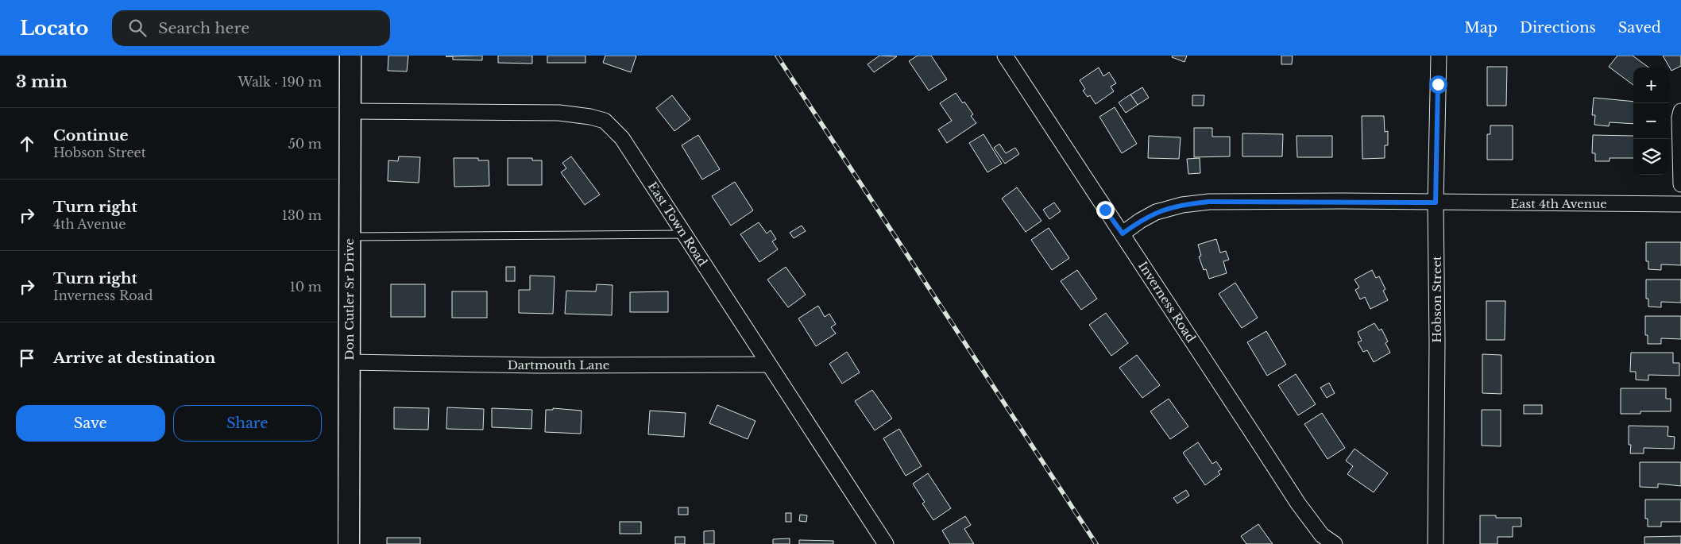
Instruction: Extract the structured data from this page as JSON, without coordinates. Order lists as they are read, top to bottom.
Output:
{
  "streets": {
    "street": [
      "East 4th Avenue",
      "East Town Road",
      "Don Cutler Sr Drive",
      "Hobson Street",
      "Inverness Road",
      "Dartmouth Lane"
    ]
  },
  "crossings": [
    ["East 4th Avenue", "Hobson Street"],
    ["East 4th Avenue", "Inverness Road"],
    ["East Town Road", "Don Cutler Sr Drive"],
    ["East Town Road", "Dartmouth Lane"],
    ["Don Cutler Sr Drive", "Dartmouth Lane"]
  ],
  "page": {
    "header": "Locato",
    "search": "Search here",
    "nav": ["Map", "Directions", "Saved"],
    "heading": ["3 min", "Walk · 190 m"],
    "map_buttons": ["+", "−"],
    "list": [
      ["Continue", "Hobson Street", "50 m"],
      ["Turn right", "4th Avenue", "130 m"],
      ["Turn right", "Inverness Road", "10 m"],
      "Arrive at destination"
    ],
    "buttons": ["Save", "Share"]
  }
}
